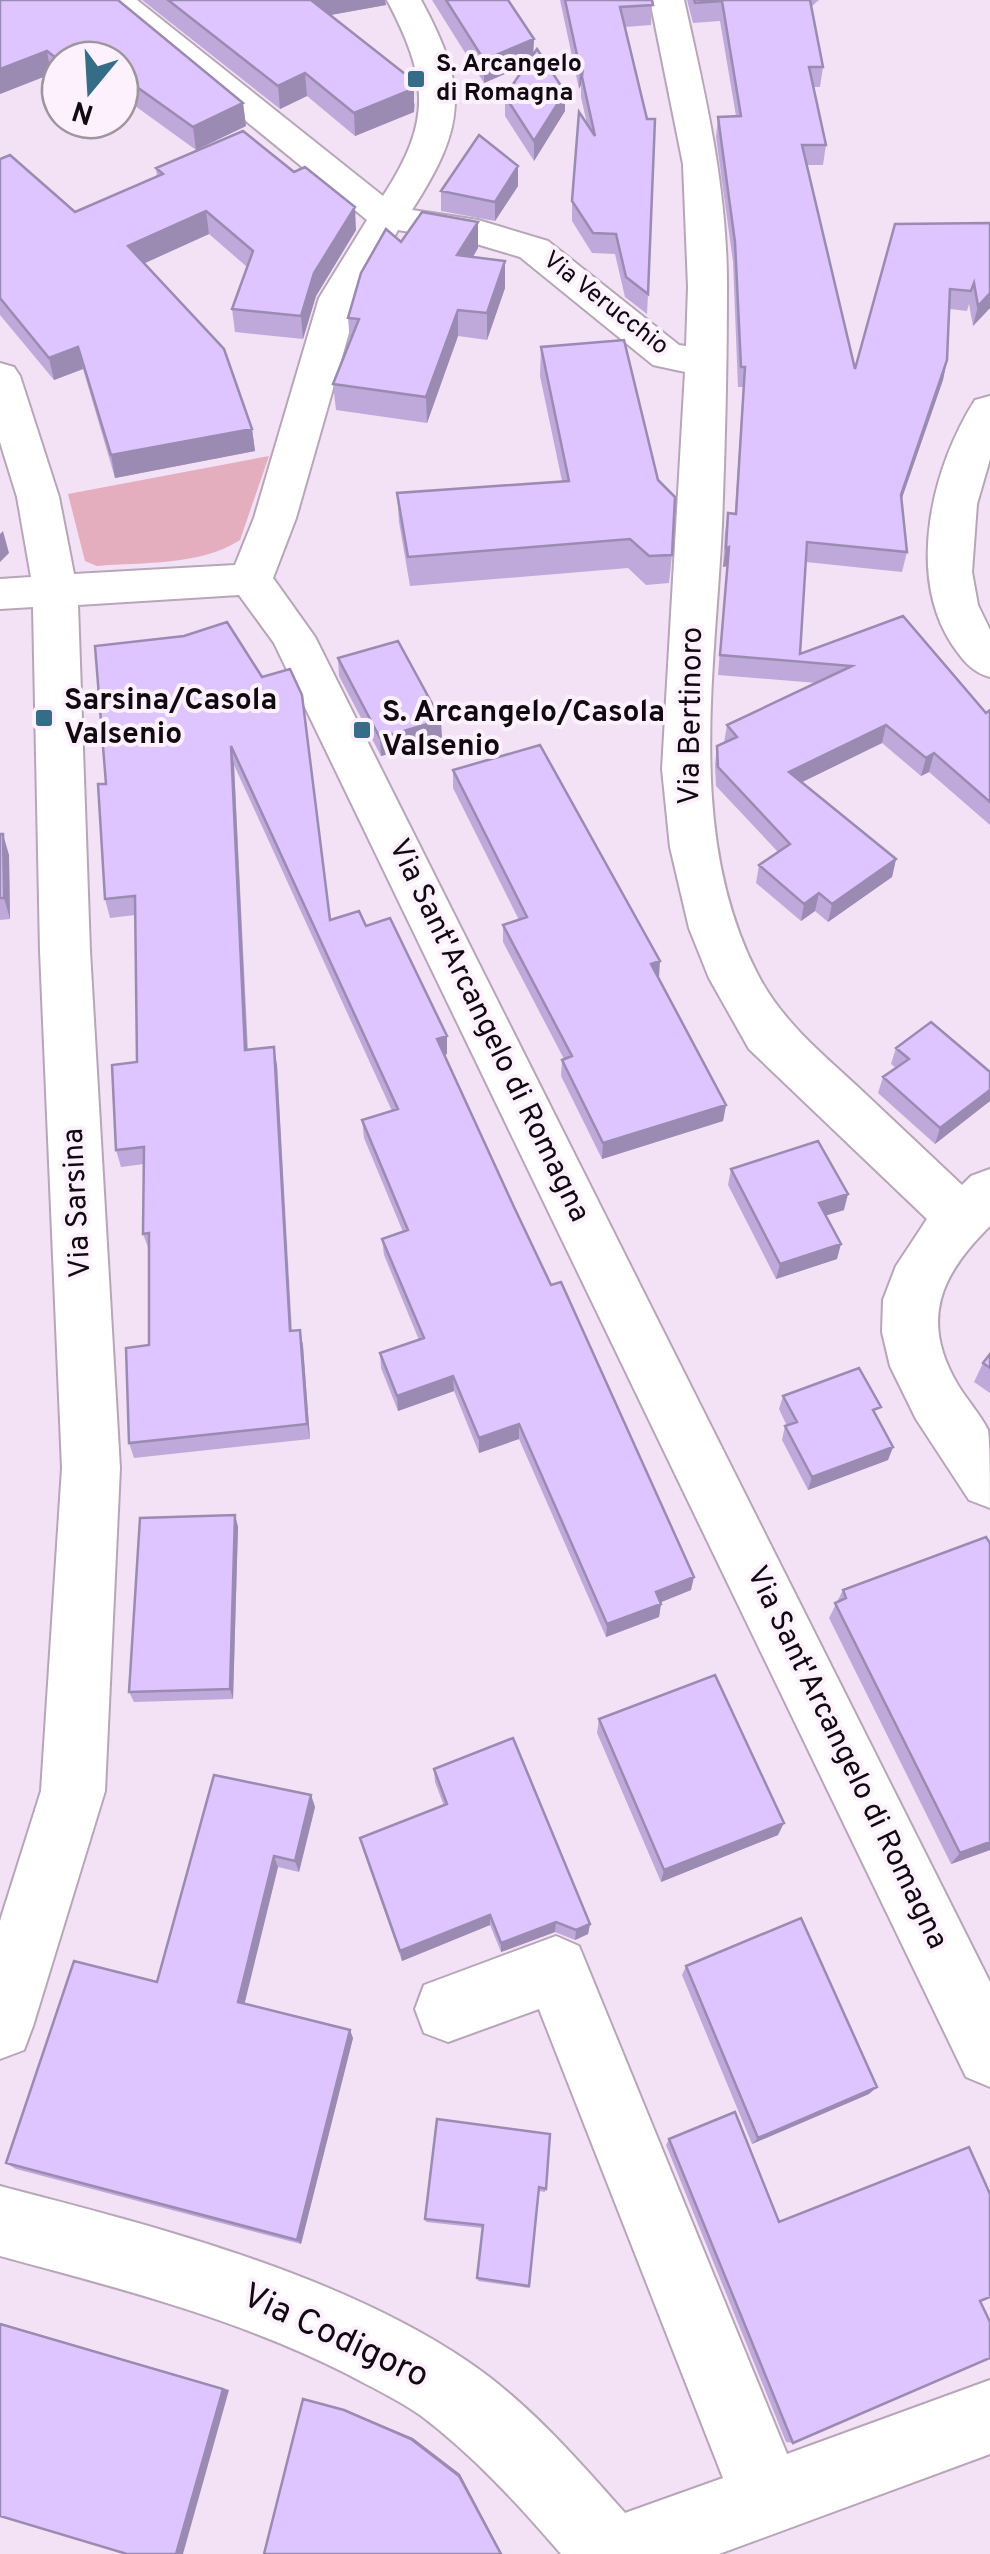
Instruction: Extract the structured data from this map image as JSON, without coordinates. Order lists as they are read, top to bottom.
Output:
{
  "streets": {
    "street": [
      "Via Verucchio",
      "Via Bertinoro",
      "Via Sant'Arcangelo di Romagna",
      "Via Sarsina",
      "Via Codigoro"
    ]
  },
  "crossings": [
    ["Via Verucchio", "Via Bertinoro"]
  ],
  "places": {
    "transit": ["S. Arcangelo di Romagna", "Sarsina/Casola Valsenio", "S. Arcangelo/Casola Valsenio"]
  },
  "north": "bottom"
}
